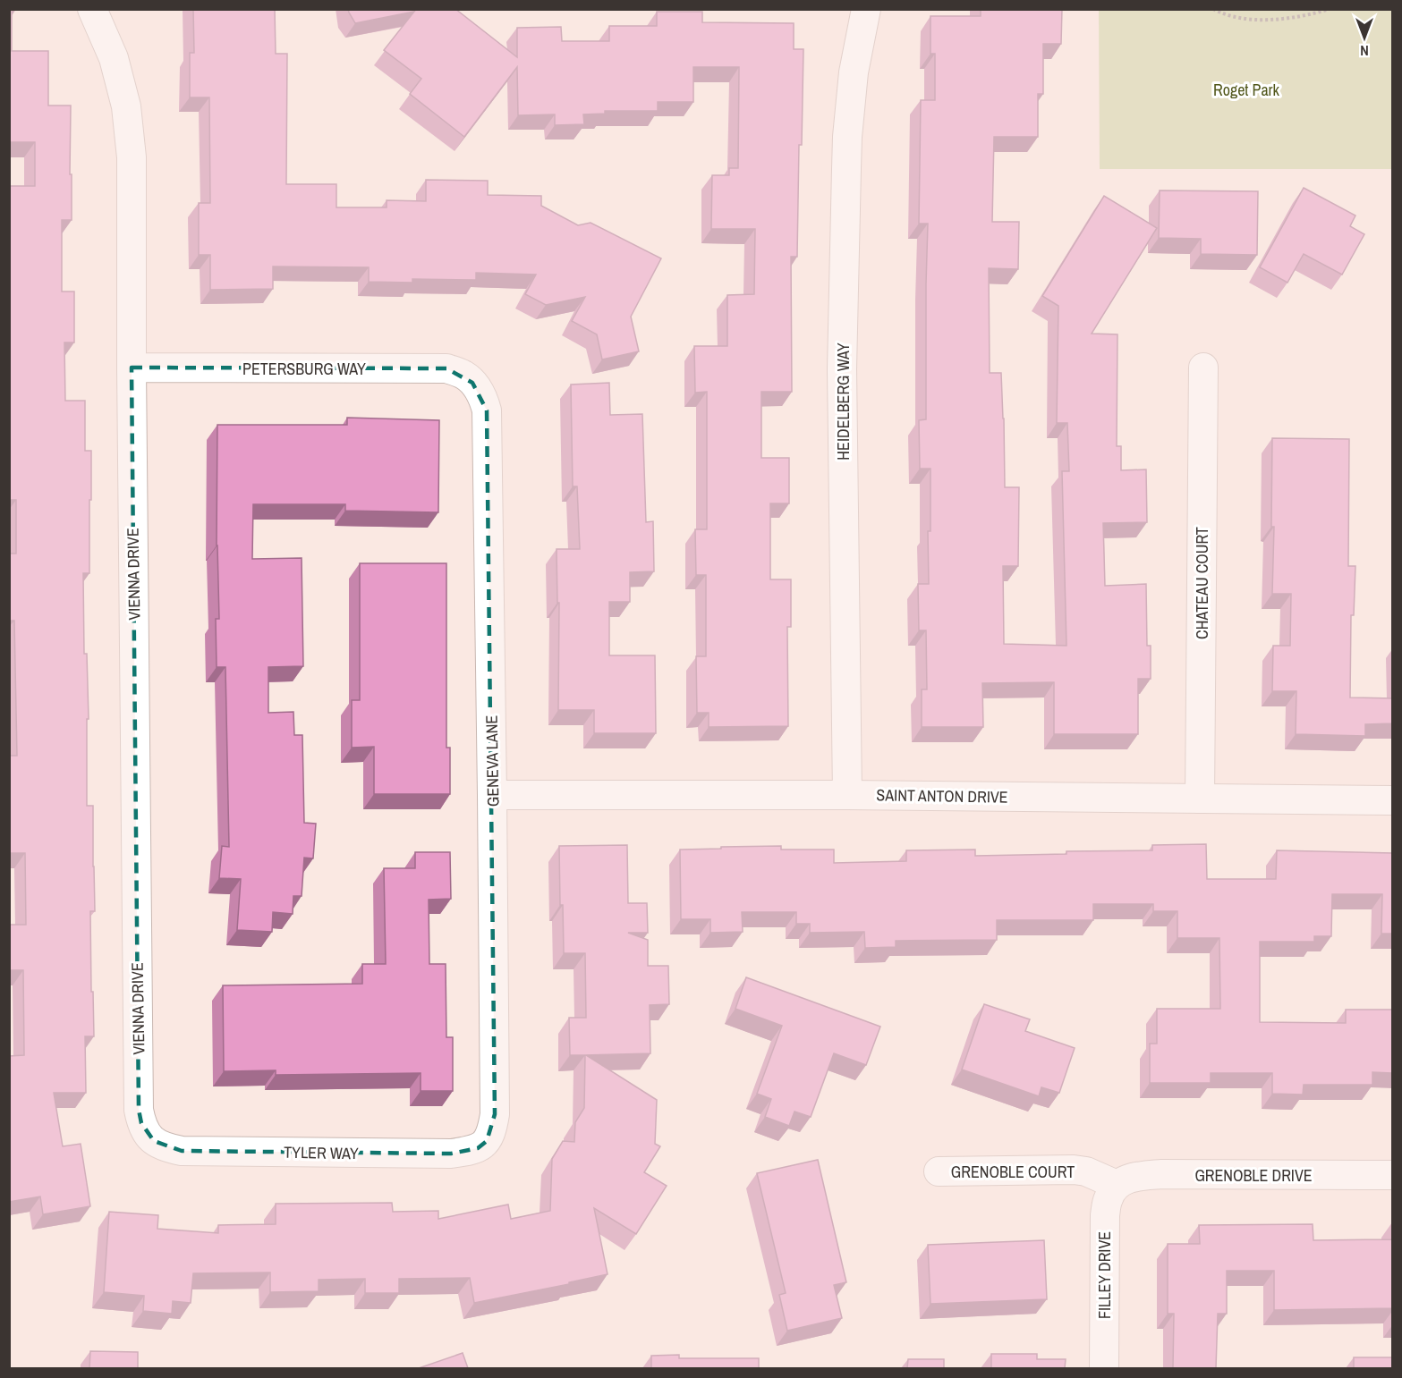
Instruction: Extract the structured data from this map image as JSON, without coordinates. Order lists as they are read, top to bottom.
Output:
{
  "streets": {
    "street": [
      "PETERSBURG WAY",
      "HEIDELBERG WAY",
      "VIENNA DRIVE",
      "CHATEAU COURT",
      "GENEVA LANE",
      "SAINT ANTON DRIVE",
      "TYLER WAY",
      "GRENOBLE COURT",
      "GRENOBLE DRIVE",
      "FILLEY DRIVE"
    ]
  },
  "crossings": [
    ["PETERSBURG WAY", "VIENNA DRIVE"],
    ["PETERSBURG WAY", "GENEVA LANE"],
    ["HEIDELBERG WAY", "SAINT ANTON DRIVE"],
    ["VIENNA DRIVE", "TYLER WAY"],
    ["CHATEAU COURT", "SAINT ANTON DRIVE"],
    ["GENEVA LANE", "SAINT ANTON DRIVE"],
    ["GENEVA LANE", "TYLER WAY"],
    ["GRENOBLE COURT", "GRENOBLE DRIVE"],
    ["GRENOBLE COURT", "FILLEY DRIVE"],
    ["GRENOBLE DRIVE", "FILLEY DRIVE"]
  ],
  "parks": ["Roget Park"],
  "north": "bottom"
}
